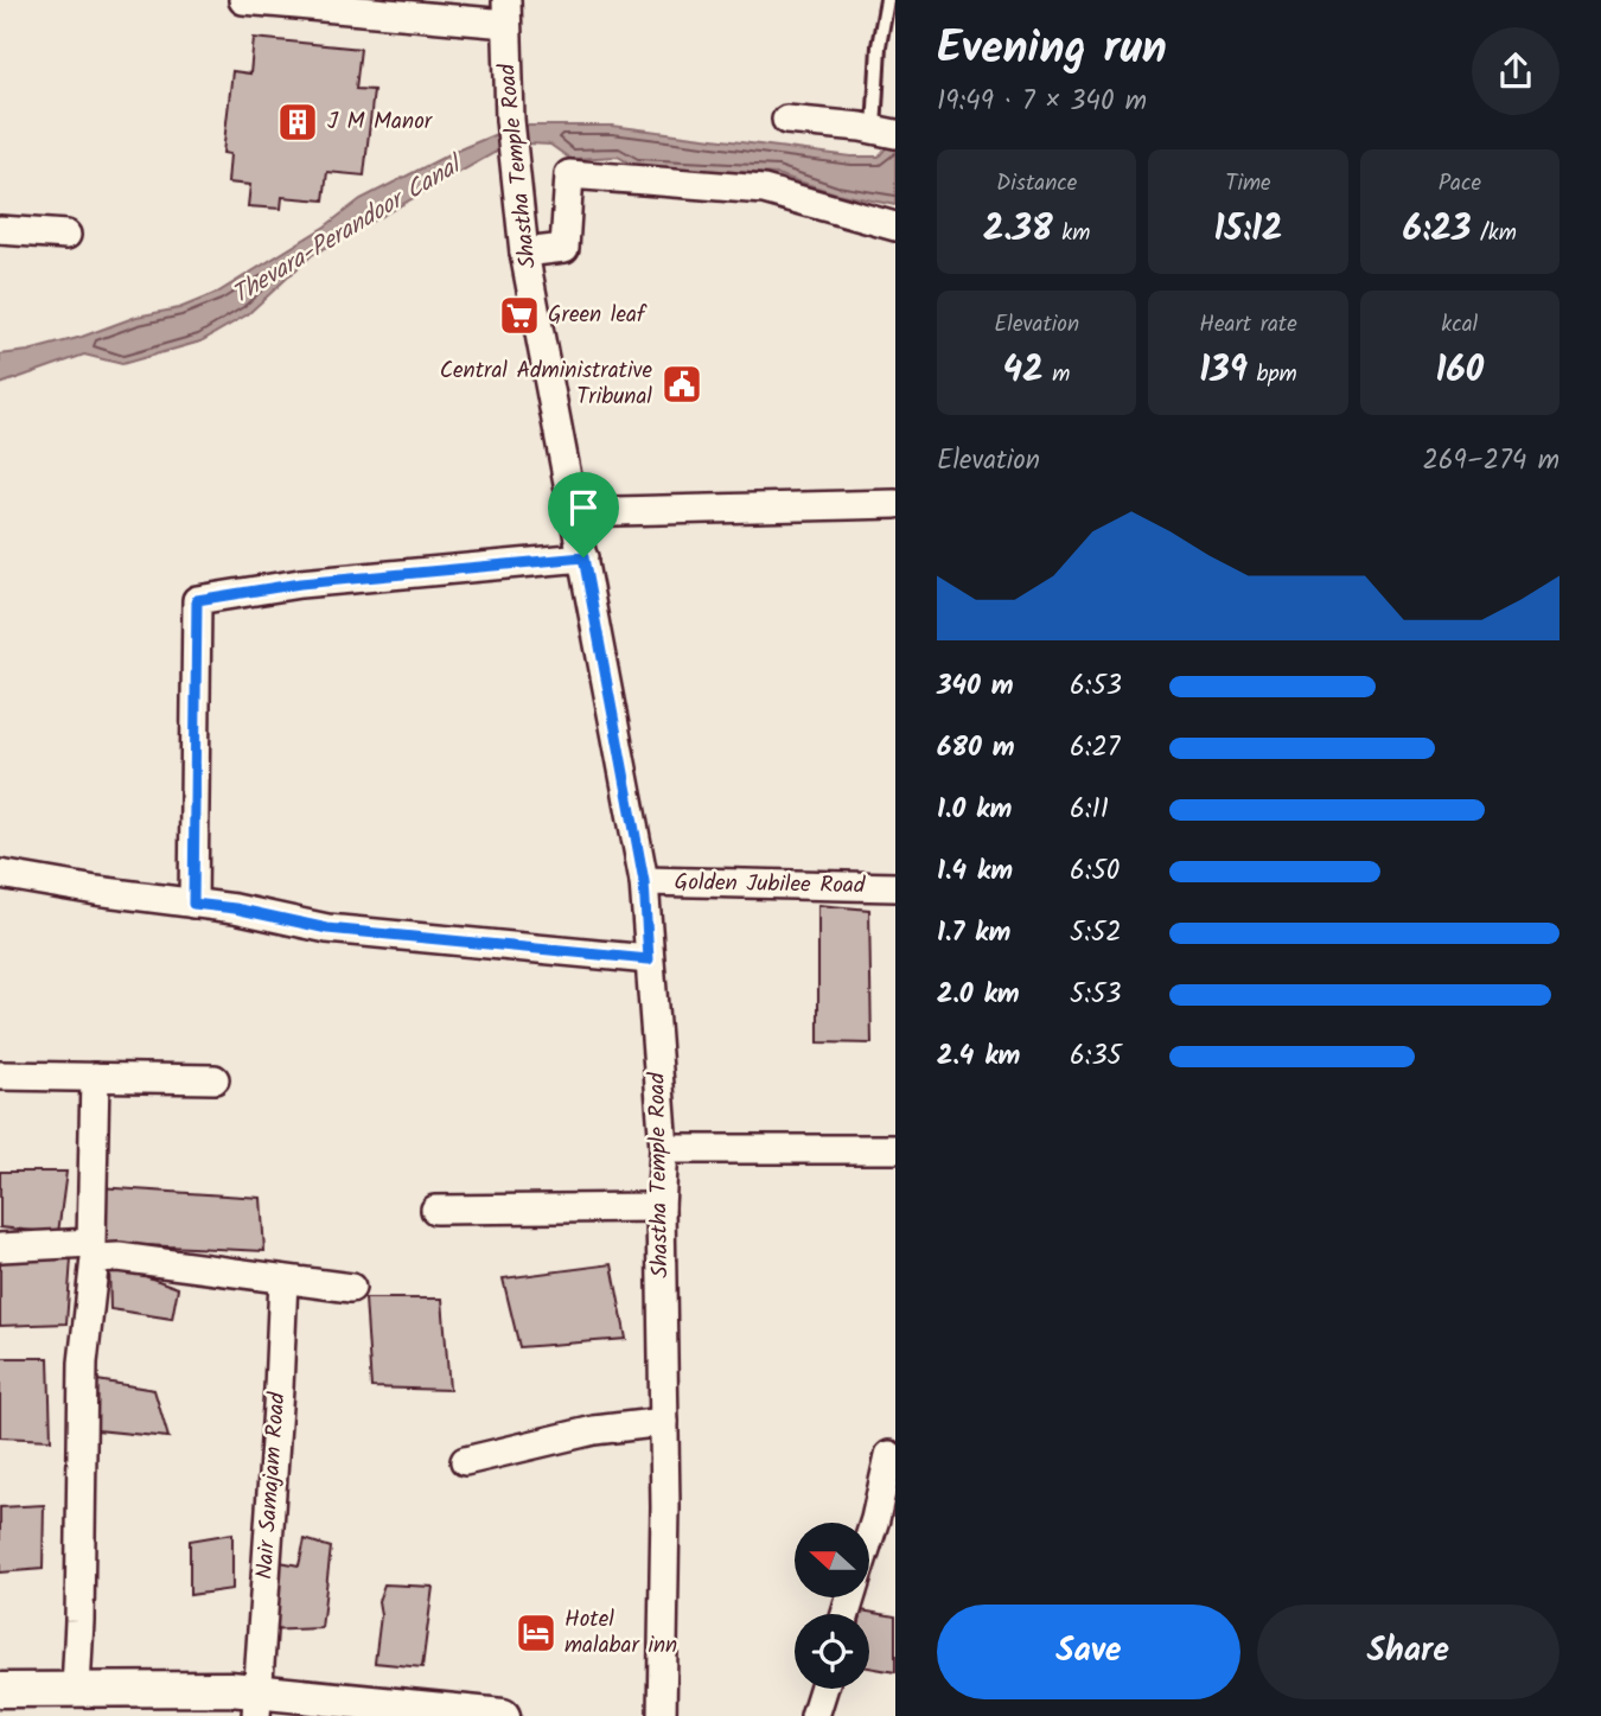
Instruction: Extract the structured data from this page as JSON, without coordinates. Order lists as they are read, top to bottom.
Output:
{
  "streets": {
    "street": ["Shastha Temple Road", "Golden Jubilee Road", "Nair Samajam Road"]
  },
  "crossings": [
    ["Shastha Temple Road", "Golden Jubilee Road"]
  ],
  "water": ["Thevara-Perandoor Canal"],
  "places": {
    "building": ["J M Manor"],
    "supermarket": ["Green leaf"],
    "public building": ["Central Administrative Tribunal"],
    "hotel": ["Hotel malabar inn"]
  },
  "north": "left",
  "page": {
    "heading": ["Evening run", "19:49 · 7 × 340 m"],
    "stats": [
      ["Distance", "2.38 km"],
      ["Time", "15:12"],
      ["Pace", "6:23 /km"],
      ["Elevation", "42 m"],
      ["Heart rate", "139 bpm"],
      ["kcal", "160"]
    ],
    "chart": ["Elevation", "269–274 m"],
    "list": [
      {
        "name": "340 m",
        "note": "6:53"
      },
      {
        "name": "680 m",
        "note": "6:27"
      },
      {
        "name": "1.0 km",
        "note": "6:11"
      },
      {
        "name": "1.4 km",
        "note": "6:50"
      },
      {
        "name": "1.7 km",
        "note": "5:52"
      },
      {
        "name": "2.0 km",
        "note": "5:53"
      },
      {
        "name": "2.4 km",
        "note": "6:35"
      }
    ],
    "buttons": ["Save", "Share"]
  }
}
